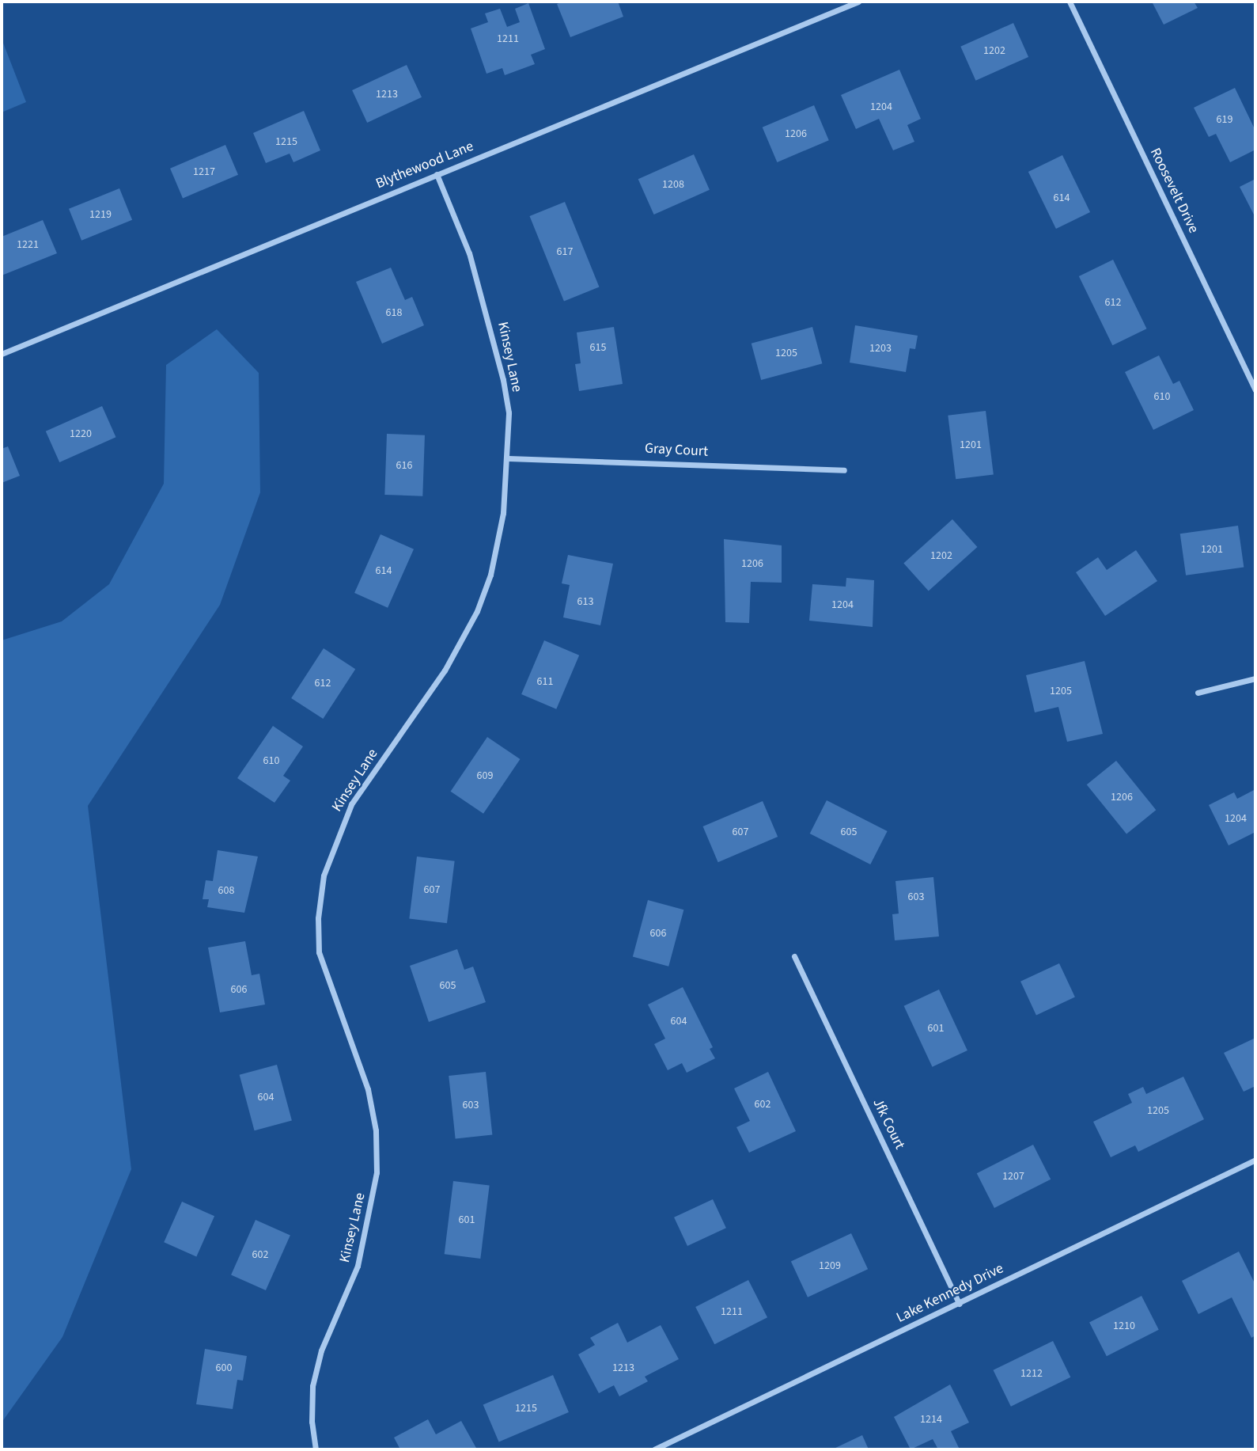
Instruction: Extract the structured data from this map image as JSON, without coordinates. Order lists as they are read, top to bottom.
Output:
{
  "streets": {
    "street": [
      "Blythewood Lane",
      "Roosevelt Drive",
      "Kinsey Lane",
      "Gray Court",
      "Jfk Court",
      "Lake Kennedy Drive"
    ]
  },
  "crossings": [
    ["Blythewood Lane", "Kinsey Lane"],
    ["Kinsey Lane", "Gray Court"],
    ["Jfk Court", "Lake Kennedy Drive"]
  ],
  "house_numbers": [
    "1211",
    "1202",
    "1213",
    "1204",
    "619",
    "1206",
    "1215",
    "1217",
    "1208",
    "614",
    "1219",
    "1221",
    "617",
    "612",
    "618",
    "615",
    "1203",
    "1205",
    "610",
    "1220",
    "1201",
    "616",
    "1201",
    "1202",
    "1206",
    "614",
    "613",
    "1204",
    "611",
    "612",
    "1205",
    "610",
    "609",
    "1206",
    "1204",
    "607",
    "605",
    "607",
    "608",
    "603",
    "606",
    "605",
    "606",
    "604",
    "601",
    "604",
    "602",
    "603",
    "1205",
    "1207",
    "601",
    "602",
    "1209",
    "1211",
    "1210",
    "600",
    "1213",
    "1212",
    "1215",
    "1214"
  ]
}
